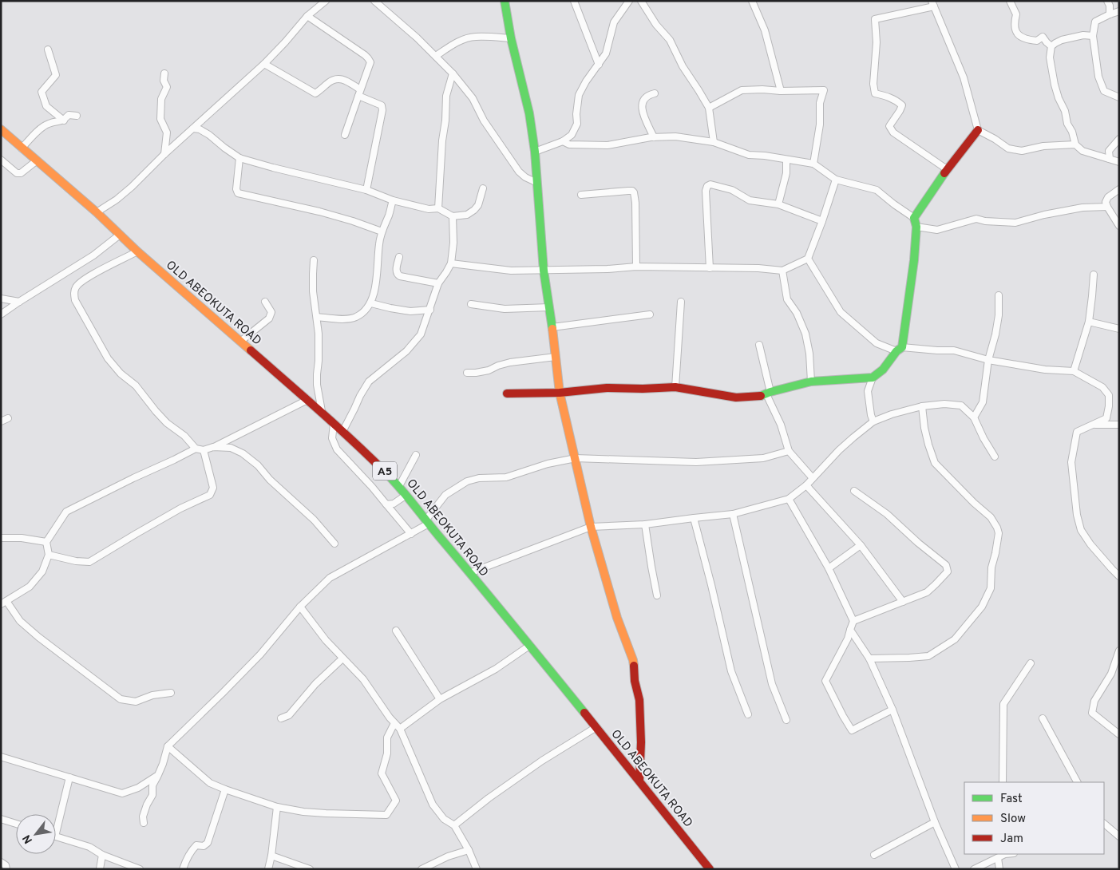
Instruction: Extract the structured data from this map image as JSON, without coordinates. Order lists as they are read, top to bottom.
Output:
{
  "streets": {
    "main road": ["OLD ABEOKUTA ROAD", "A5"]
  },
  "legend": ["Fast", "Slow", "Jam"],
  "north": "bottom left"
}
